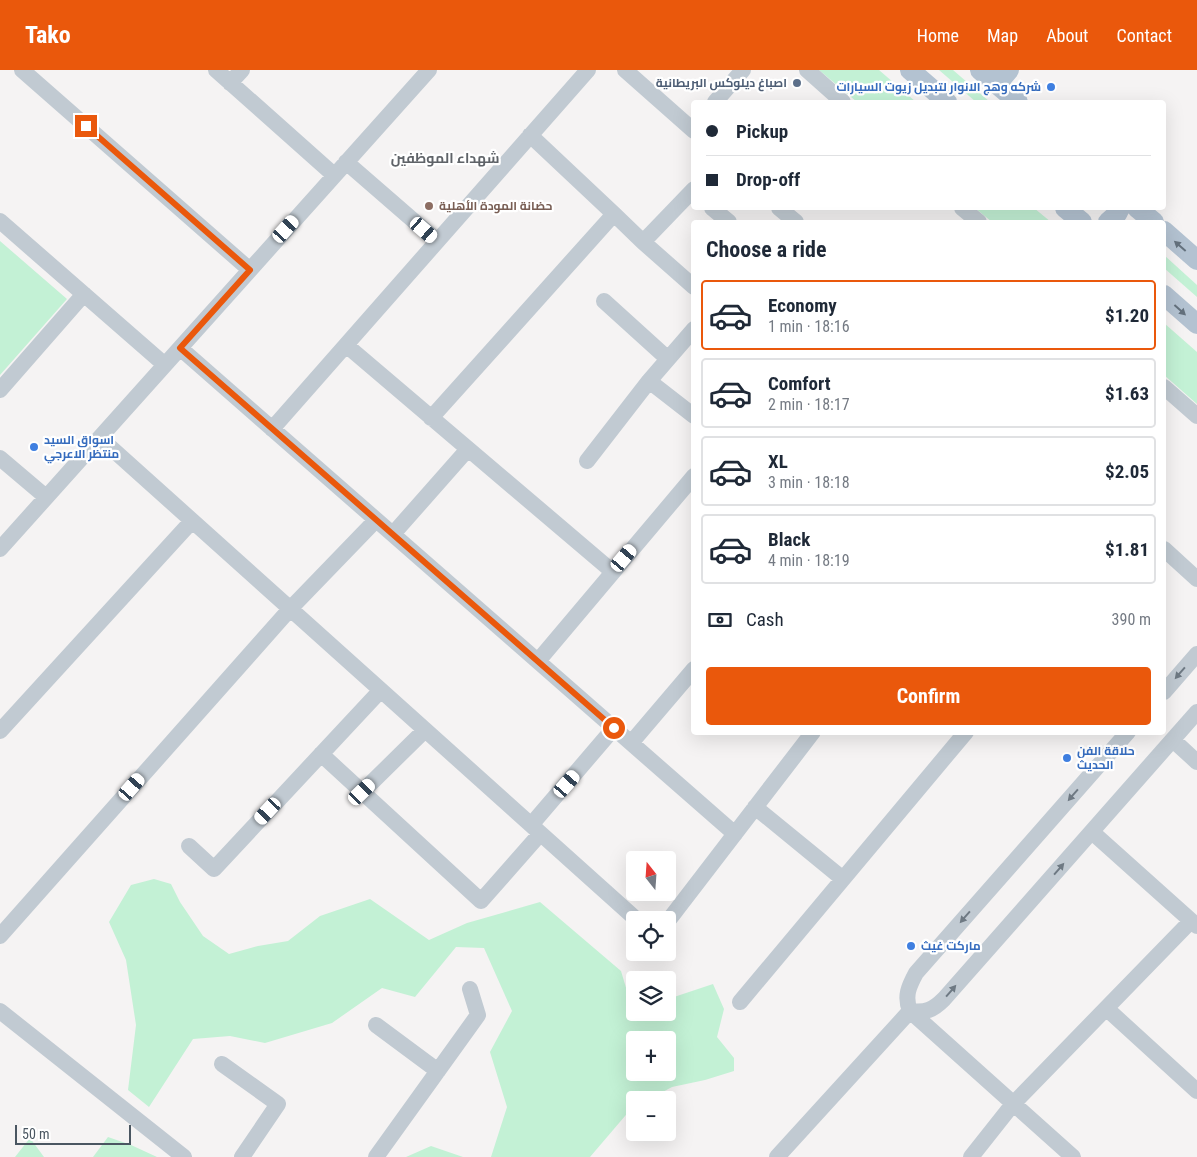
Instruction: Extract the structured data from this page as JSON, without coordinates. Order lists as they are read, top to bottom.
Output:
{
  "districts": ["شهداء الموظفين"],
  "places": [
    "اصباغ ديلوكس البريطانية",
    "شركه وهج الانوار لتبديل زيوت السيارات",
    "حضانة المودة الأهلية",
    "اسواق السيد منتظر الاعرجي",
    "حلاقة الفن الحديث",
    "ماركت غيث"
  ],
  "scale_bar": "50 m",
  "north": "top",
  "page": {
    "header": "Tako",
    "nav": [
      "Home",
      "Map",
      "About",
      "Contact"
    ],
    "banner": ["Pickup", "Drop-off"],
    "heading": "Choose a ride",
    "list": [
      {
        "name": "Economy",
        "note": "1 min · 18:16",
        "value": "$1.20"
      },
      {
        "name": "Comfort",
        "note": "2 min · 18:17",
        "value": "$1.63"
      },
      {
        "name": "XL",
        "note": "3 min · 18:18",
        "value": "$2.05"
      },
      {
        "name": "Black",
        "note": "4 min · 18:19",
        "value": "$1.81"
      }
    ],
    "pay": ["Cash", "390 m"],
    "buttons": "Confirm",
    "map_buttons": ["+", "−"],
    "scale": "50 m"
  }
}
